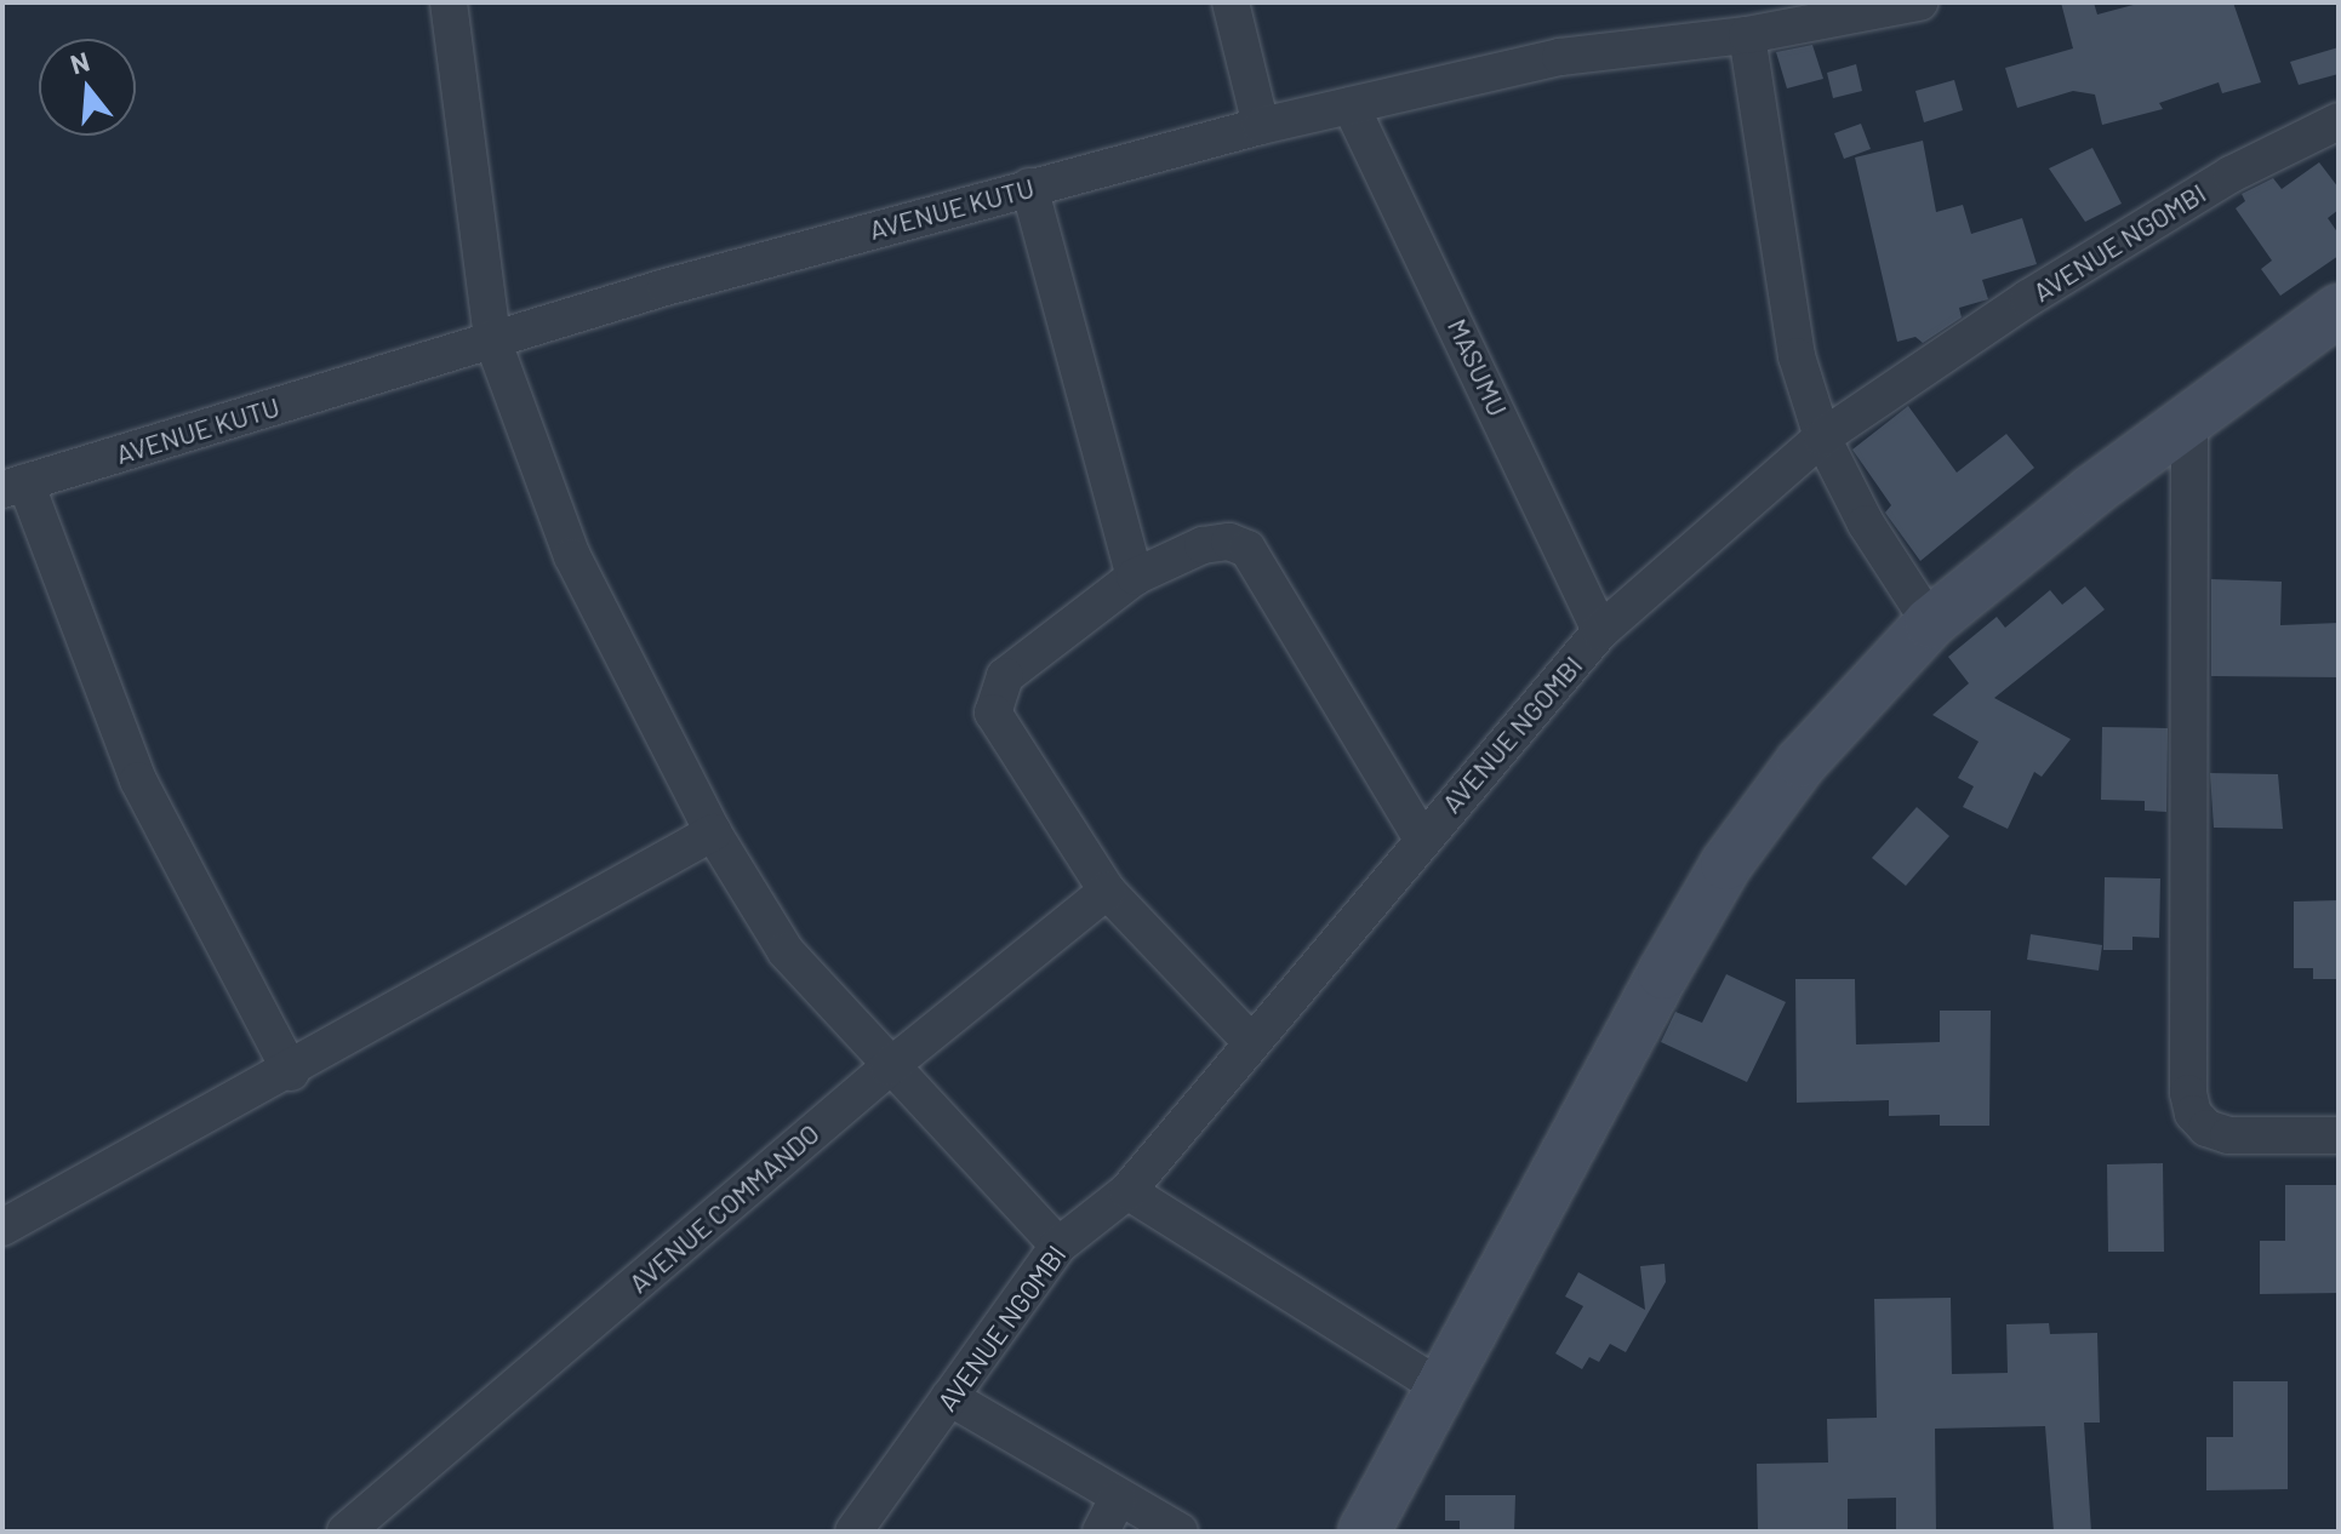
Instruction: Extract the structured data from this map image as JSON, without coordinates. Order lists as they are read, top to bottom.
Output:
{
  "streets": {
    "street": [
      "AVENUE KUTU",
      "AVENUE NGOMBI",
      "MASUMU",
      "AVENUE COMMANDO"
    ]
  },
  "crossings": [
    ["AVENUE KUTU", "MASUMU"],
    ["AVENUE NGOMBI", "MASUMU"]
  ],
  "north": "top"
}
